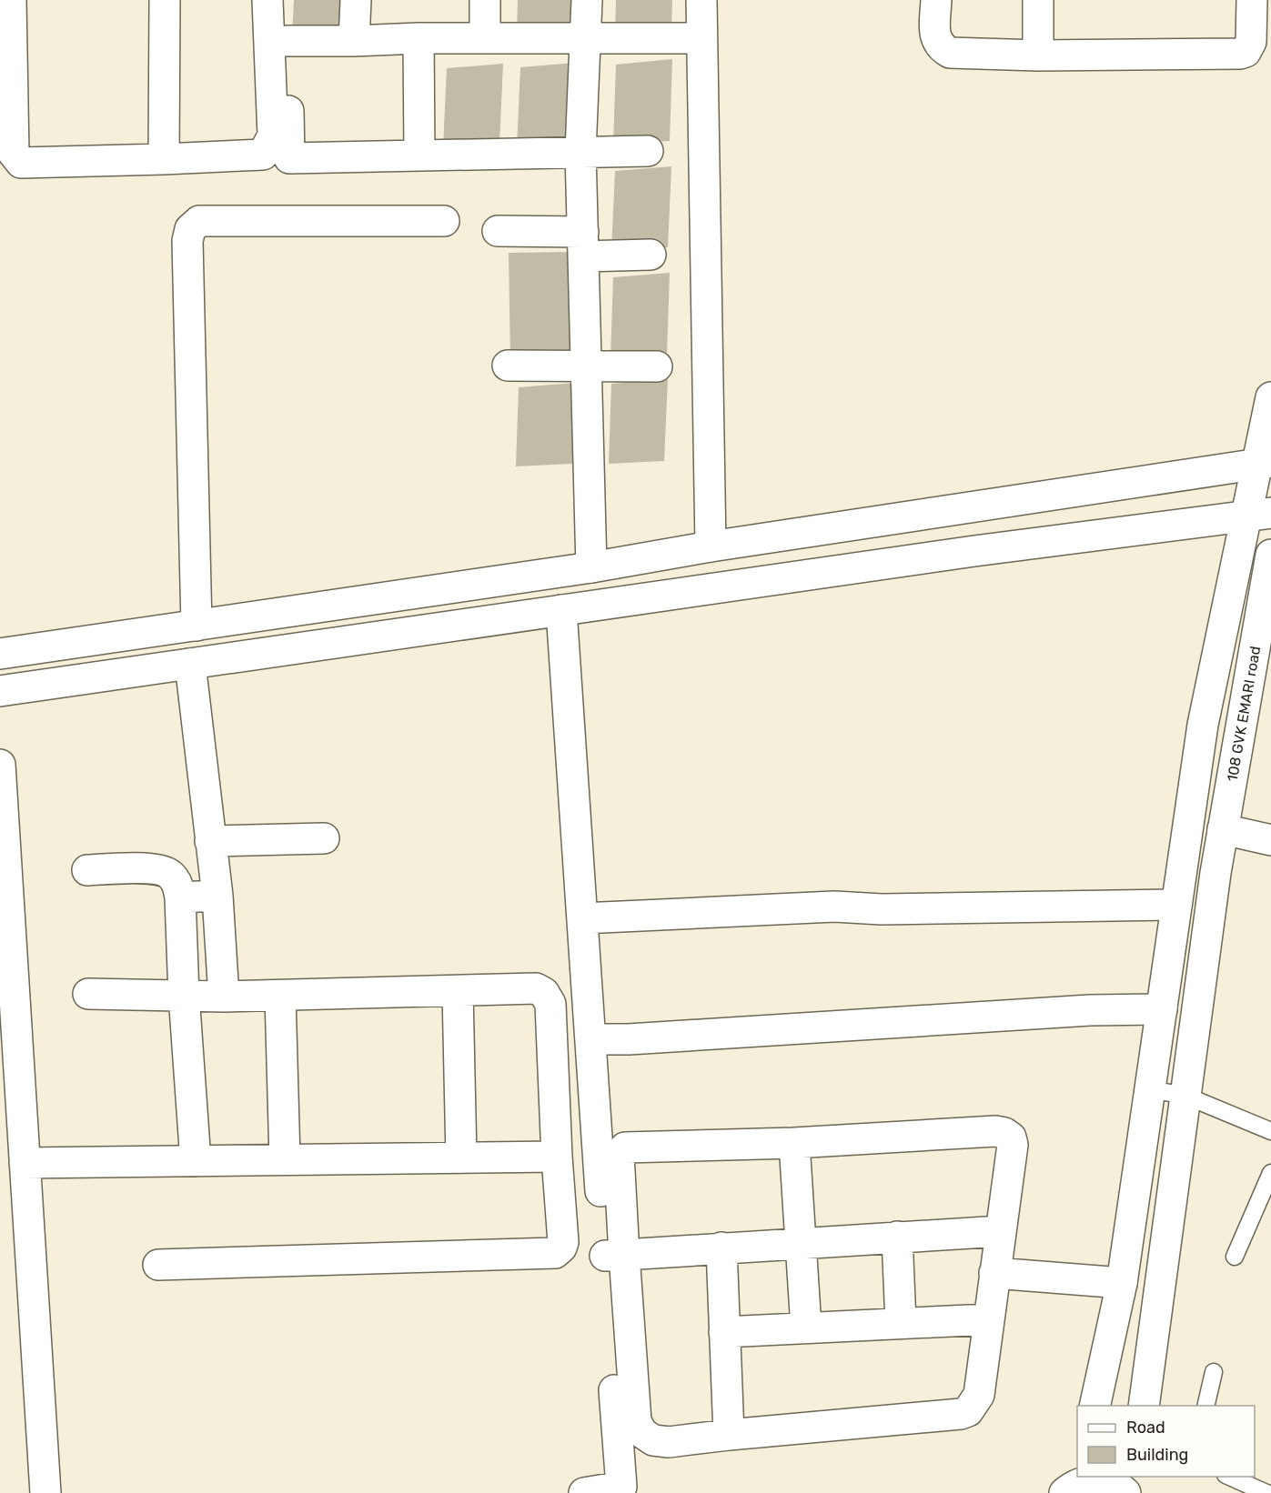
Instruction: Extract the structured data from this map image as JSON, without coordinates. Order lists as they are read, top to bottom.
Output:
{
  "streets": {
    "street": ["108 GVK EMARI road"]
  },
  "legend": ["Road", "Building"]
}
